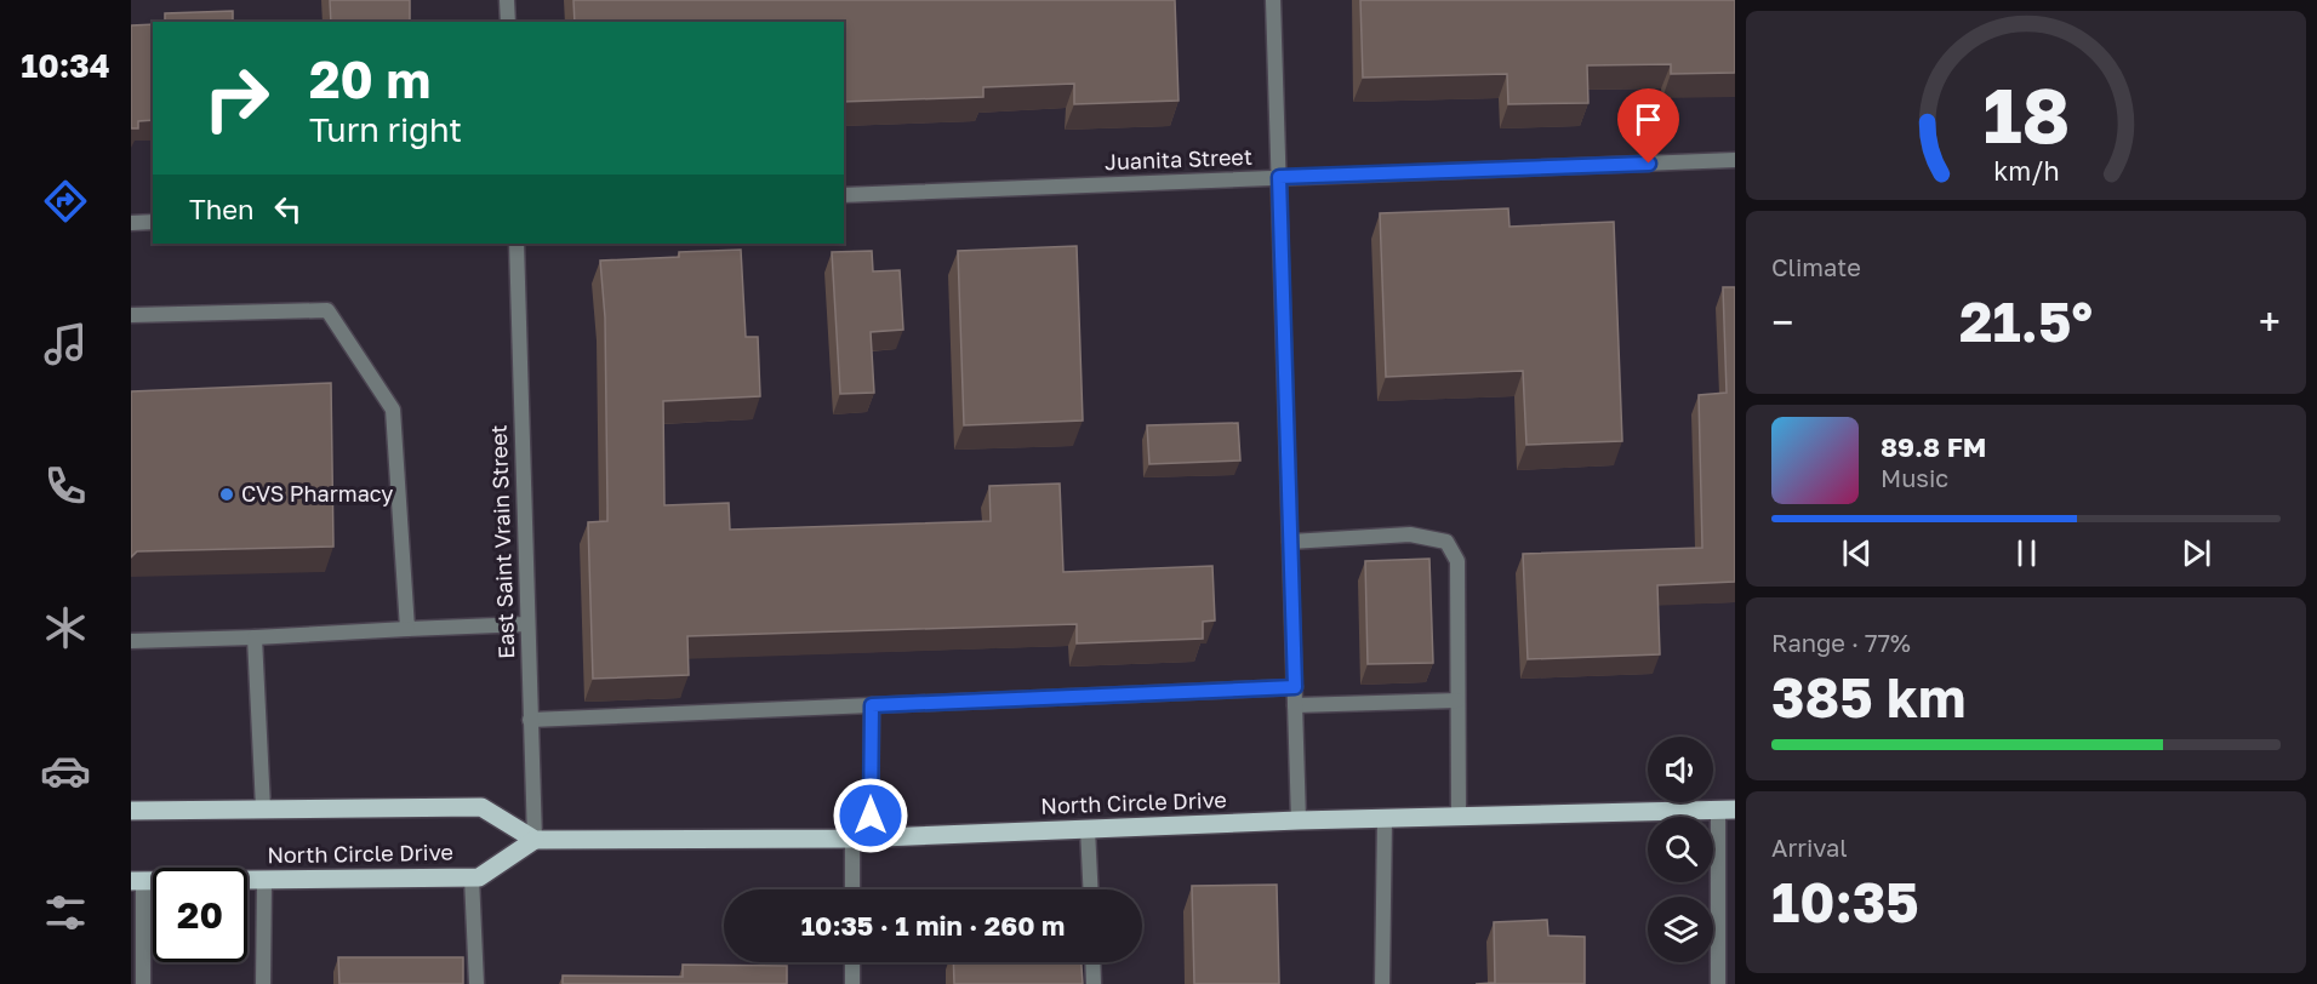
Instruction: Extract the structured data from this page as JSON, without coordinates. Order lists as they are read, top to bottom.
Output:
{
  "streets": {
    "main road": ["North Circle Drive"],
    "street": ["Juanita Street", "East Saint Vrain Street"]
  },
  "crossings": [
    ["East Saint Vrain Street", "North Circle Drive"]
  ],
  "places": ["CVS Pharmacy"],
  "page": {
    "tabs": "10:34",
    "turn": ["20 m", "Turn right"],
    "then": "Then",
    "tile": [
      "Climate",
      ["Range · 77%", "385 km"],
      ["Arrival", "10:35"]
    ],
    "heat": ["−", "21.5°", "+"],
    "song": ["89.8 FM", "Music"],
    "limit": "20",
    "trip": "10:35 · 1 min · 260 m",
    "gauge": ["18", "km/h"]
  }
}
